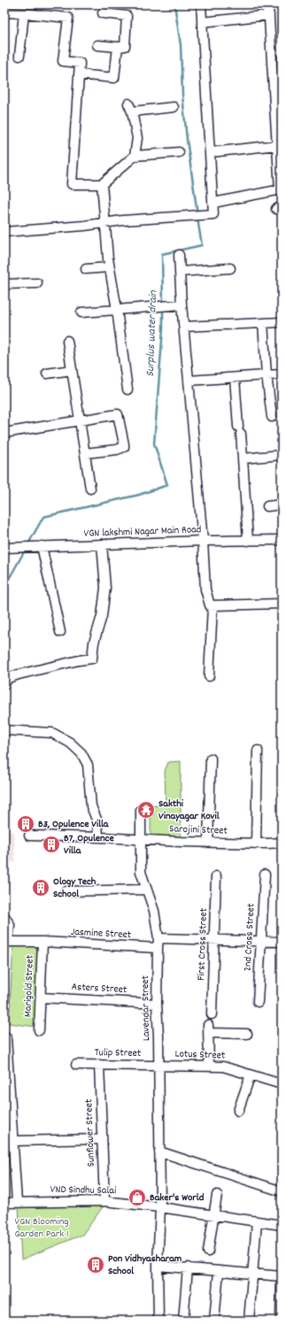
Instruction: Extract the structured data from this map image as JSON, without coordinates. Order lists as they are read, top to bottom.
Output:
{
  "streets": {
    "street": [
      "VGN lakshmi Nagar Main Road",
      "Sarojini Street",
      "Jasmine Street",
      "2nd Cross Street",
      "First Cross Street",
      "Marigold Street",
      "Asters Street",
      "Lavendar Street",
      "Tulip Street",
      "Lotus Street",
      "Sunflower Street",
      "VND Sindhu Salai"
    ]
  },
  "crossings": [
    ["Sarojini Street", "Lavendar Street"],
    ["Jasmine Street", "Marigold Street"],
    ["Jasmine Street", "Lavendar Street"],
    ["Marigold Street", "Asters Street"],
    ["Asters Street", "Lavendar Street"],
    ["Lavendar Street", "Tulip Street"],
    ["Lavendar Street", "Lotus Street"],
    ["Lavendar Street", "VND Sindhu Salai"],
    ["Tulip Street", "Lotus Street"],
    ["Tulip Street", "Sunflower Street"],
    ["Sunflower Street", "VND Sindhu Salai"]
  ],
  "water": ["Surplus water drain"],
  "parks": ["VGN Blooming Garden Park 1"],
  "places": {
    "temple": ["Sakthi Vinayagar Kovil"],
    "building": [
      "B3, Opulence Villa",
      "B7, Opulence Villa",
      "Ology Tech School",
      "Pon Vidhyasharam School"
    ],
    "shop": ["Baker's World"]
  }
}
